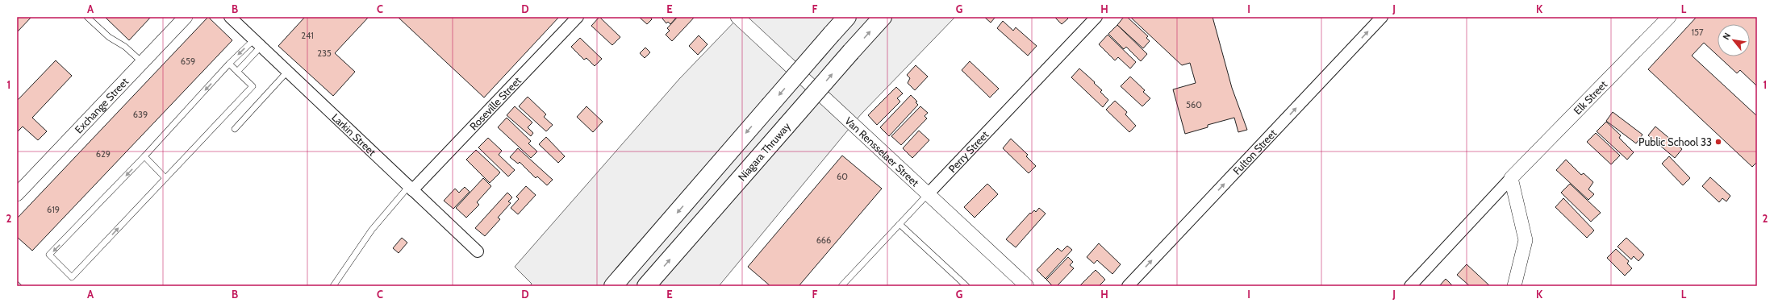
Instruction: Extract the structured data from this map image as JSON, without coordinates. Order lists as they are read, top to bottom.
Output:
{
  "streets": {
    "highway": ["Niagara Thruway"],
    "street": [
      "Elk Street",
      "Roseville Street",
      "Exchange Street",
      "Larkin Street",
      "Van Rensselaer Street",
      "Perry Street",
      "Fulton Street"
    ]
  },
  "crossings": [
    ["Roseville Street", "Larkin Street"],
    ["Van Rensselaer Street", "Perry Street"]
  ],
  "one_way": ["Fulton Street"],
  "places": ["Public School 33"],
  "house_numbers": [
    "157",
    "241",
    "235",
    "659",
    "560",
    "639",
    "629",
    "60",
    "619",
    "666"
  ],
  "north": "top left",
  "grid": {
    "columns": [
      "A",
      "B",
      "C",
      "D",
      "E",
      "F",
      "G",
      "H",
      "I",
      "J",
      "K",
      "L"
    ],
    "rows": ["1", "2"]
  }
}
